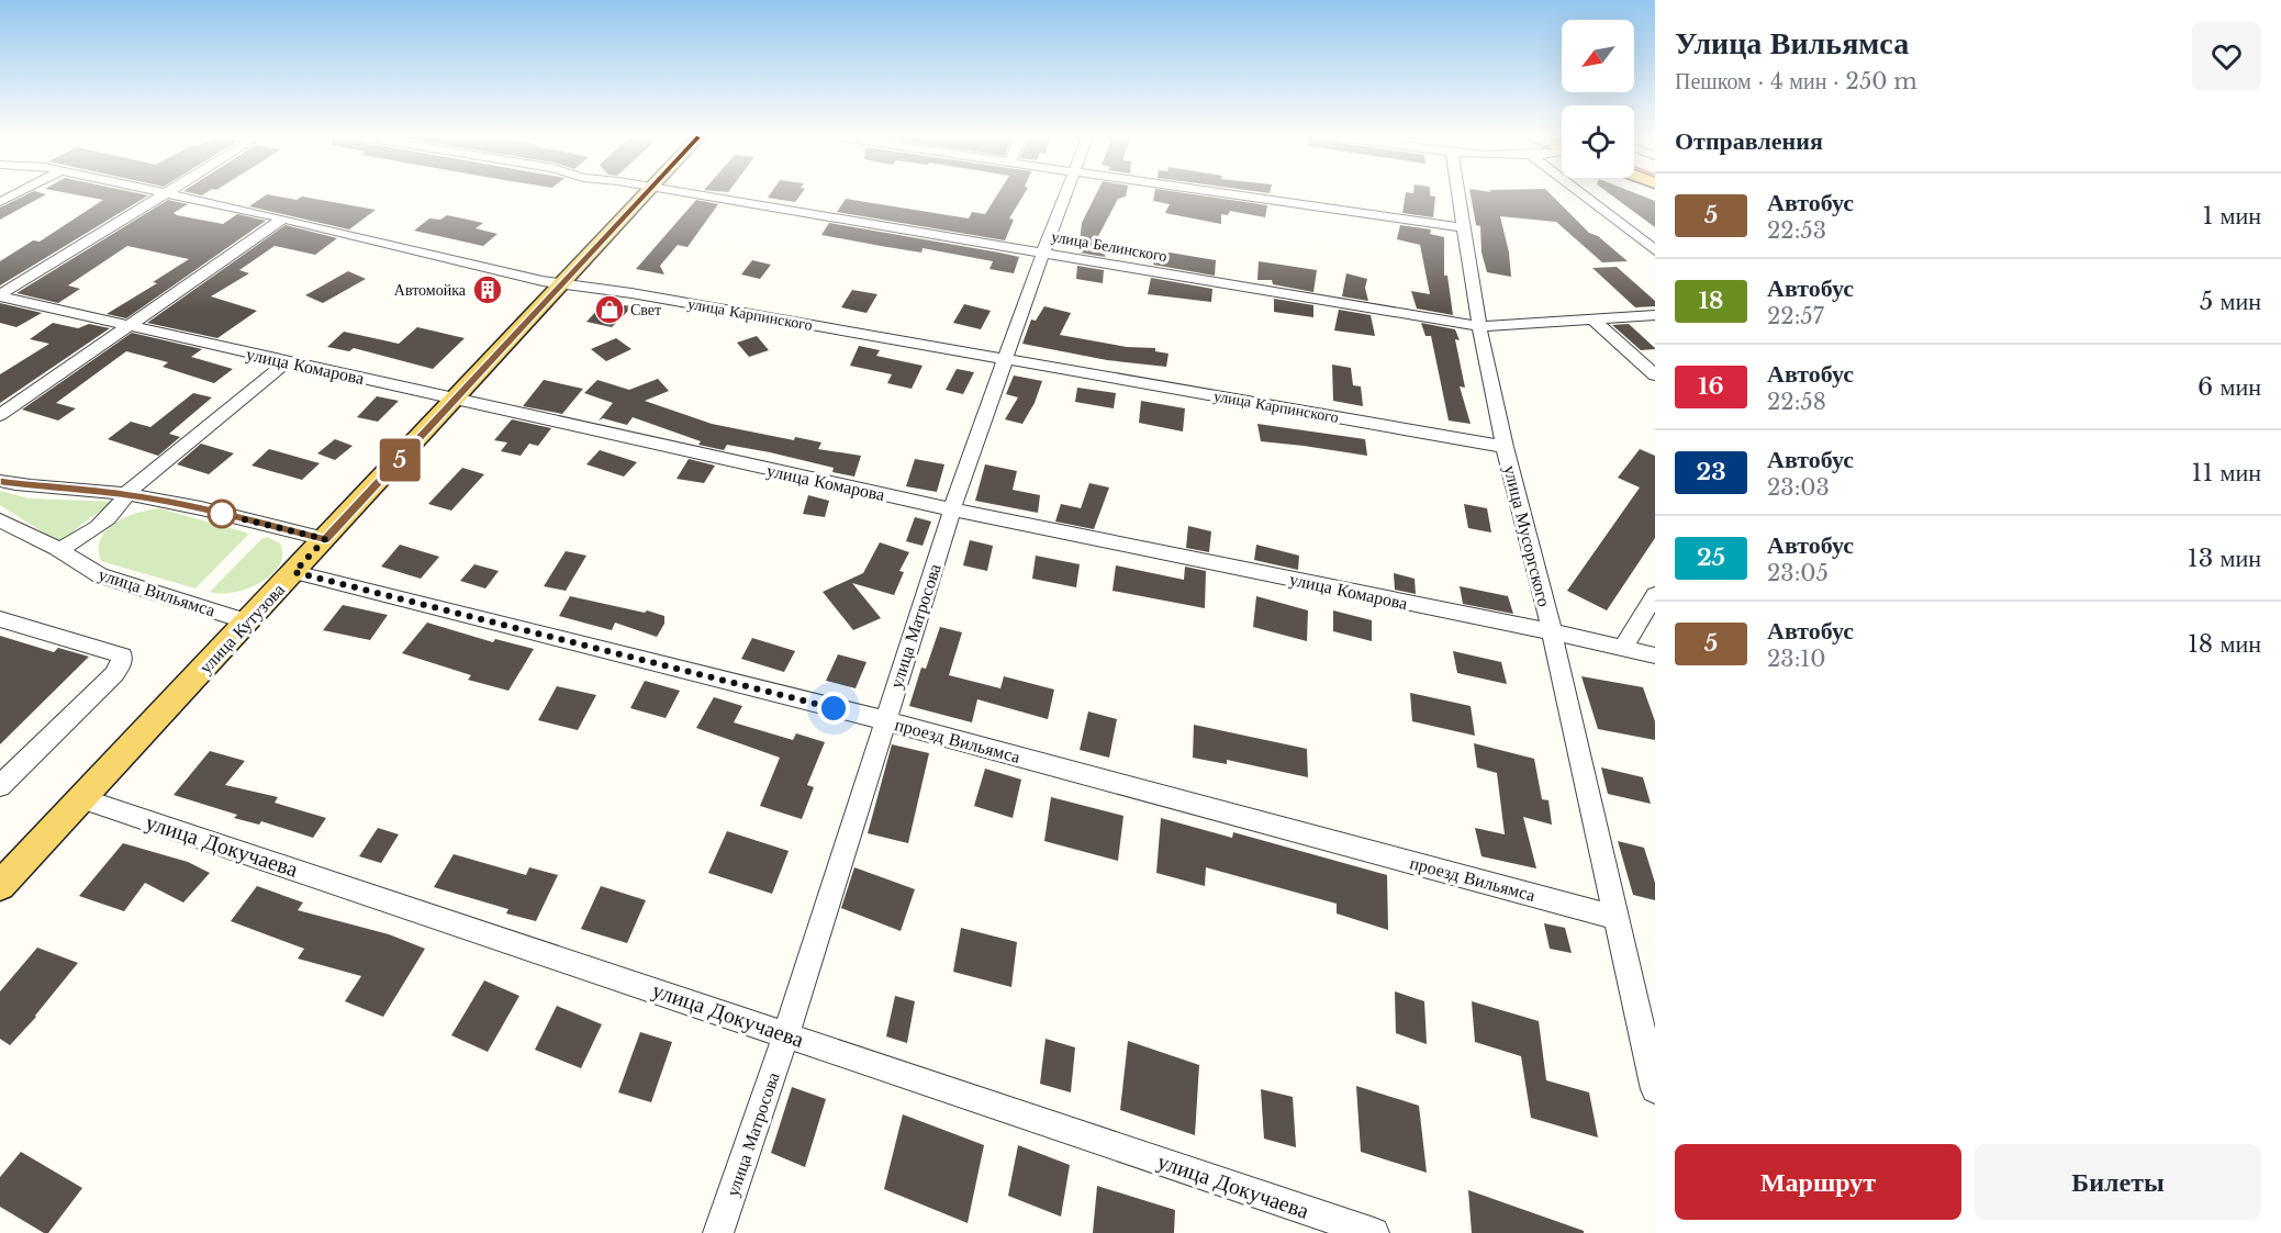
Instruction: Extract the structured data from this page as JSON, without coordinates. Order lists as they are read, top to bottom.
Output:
{
  "streets": {
    "main road": ["улица Кутузова"],
    "street": [
      "улица Белинского",
      "улица Карпинского",
      "улица Комарова",
      "улица Мусоргского",
      "улица Вильямса",
      "улица Матросова",
      "проезд Вильямса",
      "улица Докучаева"
    ]
  },
  "crossings": [
    ["улица Белинского", "улица Мусоргского"],
    ["улица Белинского", "улица Матросова"],
    ["улица Карпинского", "улица Мусоргского"],
    ["улица Карпинского", "улица Матросова"],
    ["улица Карпинского", "улица Кутузова"],
    ["улица Комарова", "улица Мусоргского"],
    ["улица Комарова", "улица Матросова"],
    ["улица Комарова", "улица Кутузова"],
    ["улица Мусоргского", "проезд Вильямса"],
    ["улица Вильямса", "улица Кутузова"],
    ["улица Матросова", "проезд Вильямса"],
    ["улица Матросова", "улица Докучаева"],
    ["улица Кутузова", "проезд Вильямса"],
    ["улица Кутузова", "улица Докучаева"]
  ],
  "places": {
    "building": ["Автомойка"],
    "shop": ["Свет"]
  },
  "lines": ["bus line 5"],
  "north": "bottom left",
  "page": {
    "on_map": "5",
    "heading": [
      ["Улица Вильямса", "Пешком · 4 мин · 250 m"],
      "Отправления"
    ],
    "list": [
      {
        "mark": "5",
        "name": "Автобус",
        "note": "22:53",
        "value": "1 мин"
      },
      {
        "mark": "18",
        "name": "Автобус",
        "note": "22:57",
        "value": "5 мин"
      },
      {
        "mark": "16",
        "name": "Автобус",
        "note": "22:58",
        "value": "6 мин"
      },
      {
        "mark": "23",
        "name": "Автобус",
        "note": "23:03",
        "value": "11 мин"
      },
      {
        "mark": "25",
        "name": "Автобус",
        "note": "23:05",
        "value": "13 мин"
      },
      {
        "mark": "5",
        "name": "Автобус",
        "note": "23:10",
        "value": "18 мин"
      }
    ],
    "buttons": ["Маршрут", "Билеты"]
  }
}
